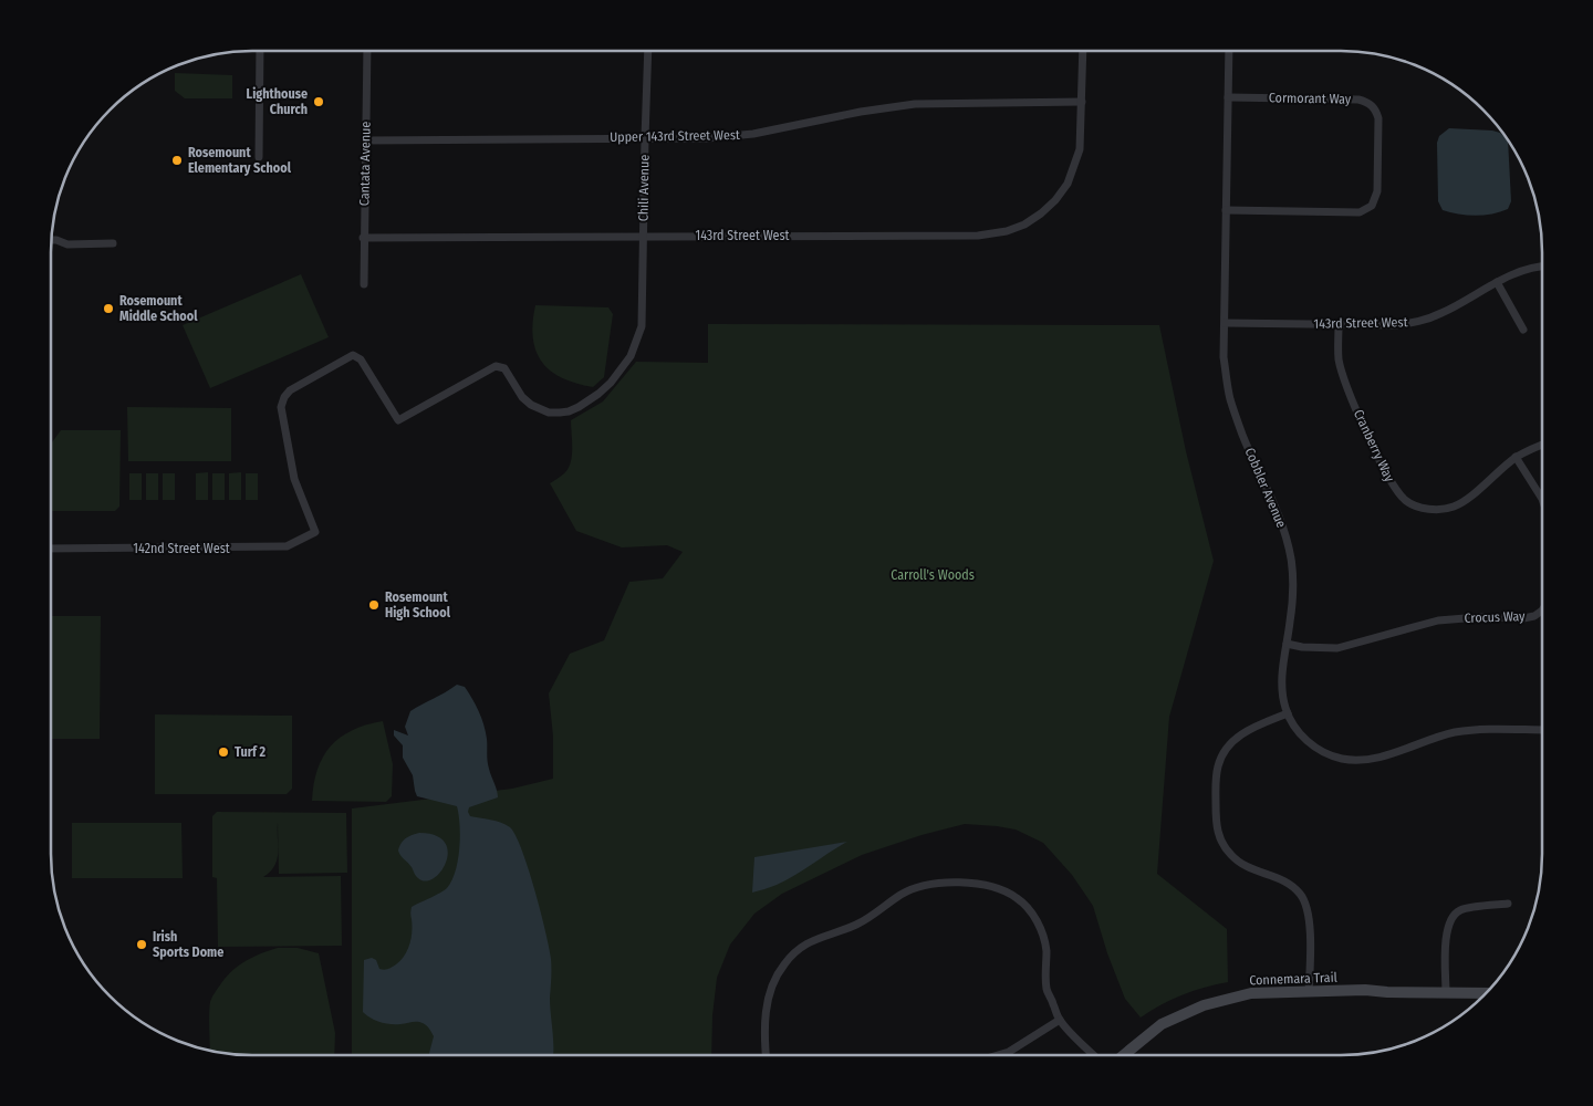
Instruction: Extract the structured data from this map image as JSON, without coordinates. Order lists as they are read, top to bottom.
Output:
{
  "streets": {
    "street": [
      "Cormorant Way",
      "Upper 143rd Street West",
      "Cantata Avenue",
      "Chili Avenue",
      "143rd Street West",
      "Cranberry Way",
      "Cobbler Avenue",
      "142nd Street West",
      "Crocus Way",
      "Connemara Trail"
    ]
  },
  "crossings": [
    ["Cormorant Way", "Cobbler Avenue"],
    ["Upper 143rd Street West", "Cantata Avenue"],
    ["Upper 143rd Street West", "Chili Avenue"],
    ["Upper 143rd Street West", "143rd Street West"],
    ["Cantata Avenue", "143rd Street West"],
    ["Chili Avenue", "143rd Street West"],
    ["Chili Avenue", "142nd Street West"],
    ["143rd Street West", "Cranberry Way"],
    ["143rd Street West", "Cobbler Avenue"],
    ["Cranberry Way", "Crocus Way"],
    ["Cobbler Avenue", "Crocus Way"]
  ],
  "parks": ["Carroll's Woods"],
  "places": [
    "Lighthouse Church",
    "Rosemount Elementary School",
    "Rosemount Middle School",
    "Rosemount High School",
    "Turf 2",
    "Irish Sports Dome"
  ]
}
